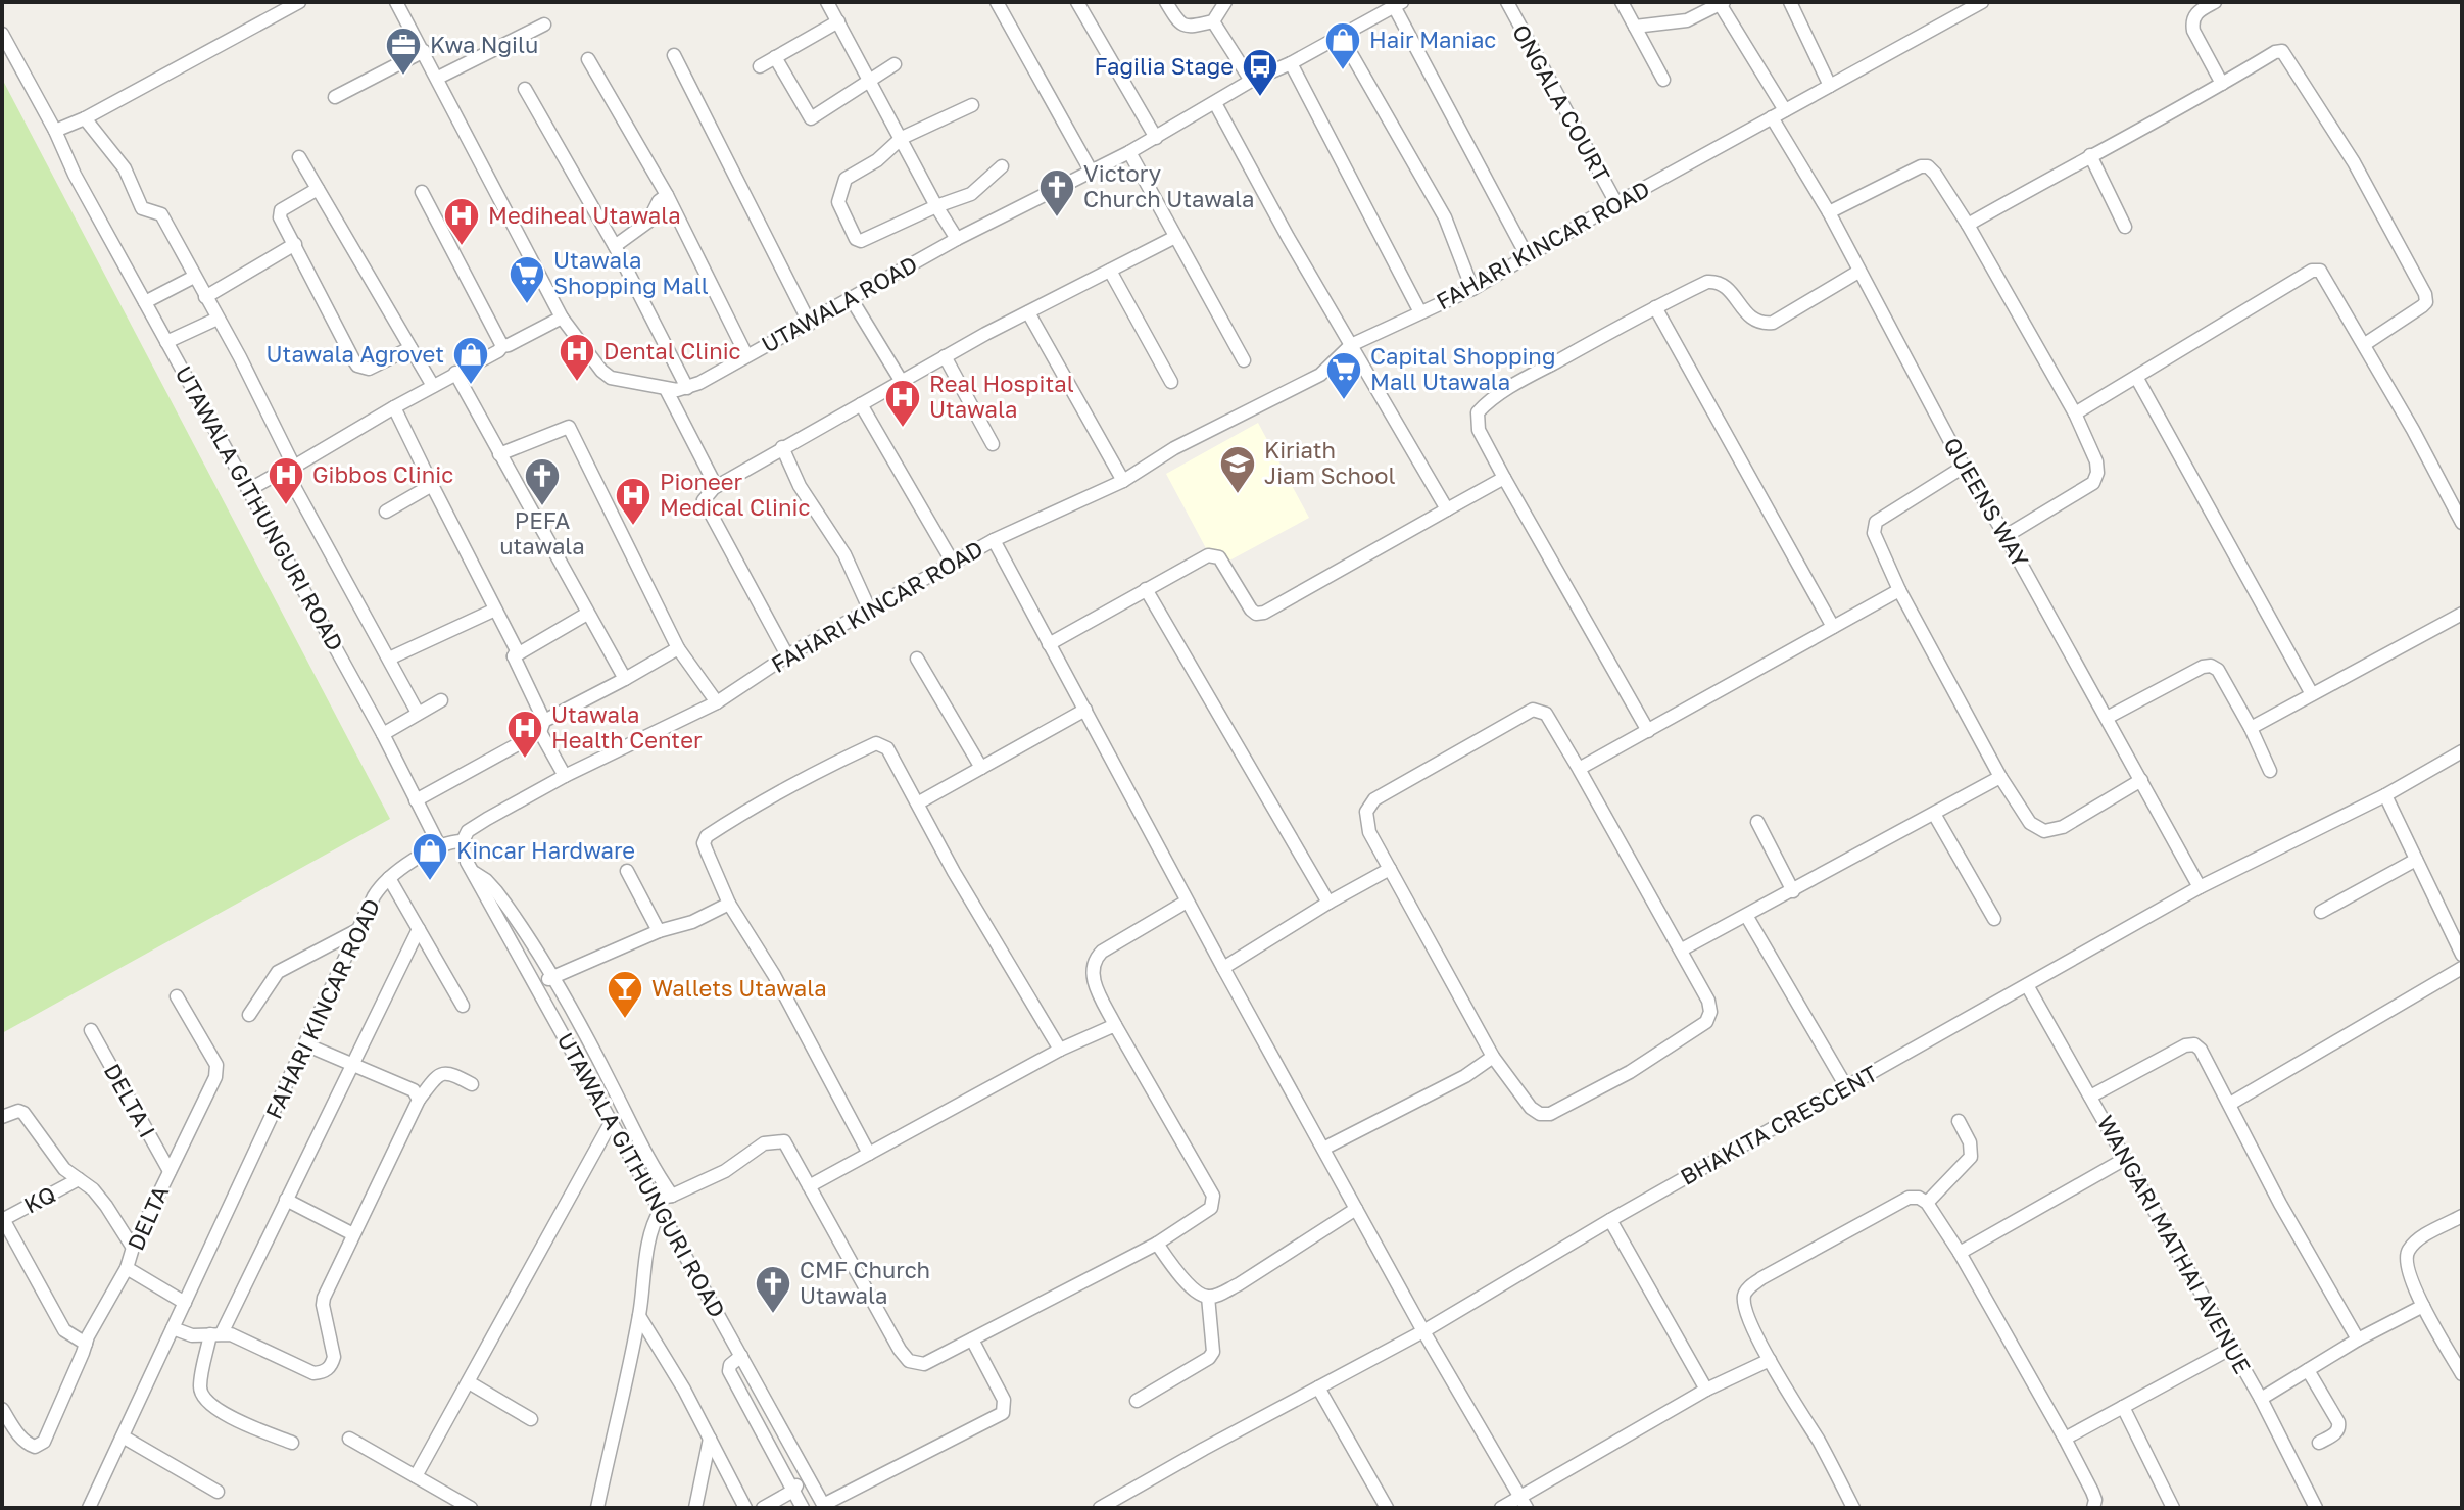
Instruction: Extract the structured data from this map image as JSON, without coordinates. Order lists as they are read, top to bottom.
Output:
{
  "streets": {
    "street": [
      "ONGALA COURT",
      "FAHARI KINCAR ROAD",
      "UTAWALA ROAD",
      "QUEENS WAY",
      "UTAWALA GITHUNGURI ROAD",
      "DELTA I",
      "BHAKITA CRESCENT",
      "KQ",
      "DELTA",
      "WANGARI MATHAI AVENUE"
    ]
  },
  "crossings": [
    ["ONGALA COURT", "FAHARI KINCAR ROAD"],
    ["FAHARI KINCAR ROAD", "QUEENS WAY"],
    ["FAHARI KINCAR ROAD", "UTAWALA GITHUNGURI ROAD"],
    ["QUEENS WAY", "BHAKITA CRESCENT"],
    ["DELTA I", "DELTA"],
    ["BHAKITA CRESCENT", "WANGARI MATHAI AVENUE"]
  ],
  "places": {
    "shop": ["Hair Maniac", "Utawala Agrovet", "Kincar Hardware"],
    "office": ["Kwa Ngilu"],
    "bus stop": ["Fagilia Stage"],
    "church": ["Victory Church Utawala", "PEFA utawala", "CMF Church Utawala"],
    "hospital": [
      "Mediheal Utawala",
      "Dental Clinic",
      "Real Hospital Utawala",
      "Gibbos Clinic",
      "Pioneer Medical Clinic",
      "Utawala Health Center"
    ],
    "supermarket": ["Utawala Shopping Mall", "Capital Shopping Mall Utawala"],
    "school or university": ["Kiriath Jiam School"],
    "bar": ["Wallets Utawala"]
  }
}
